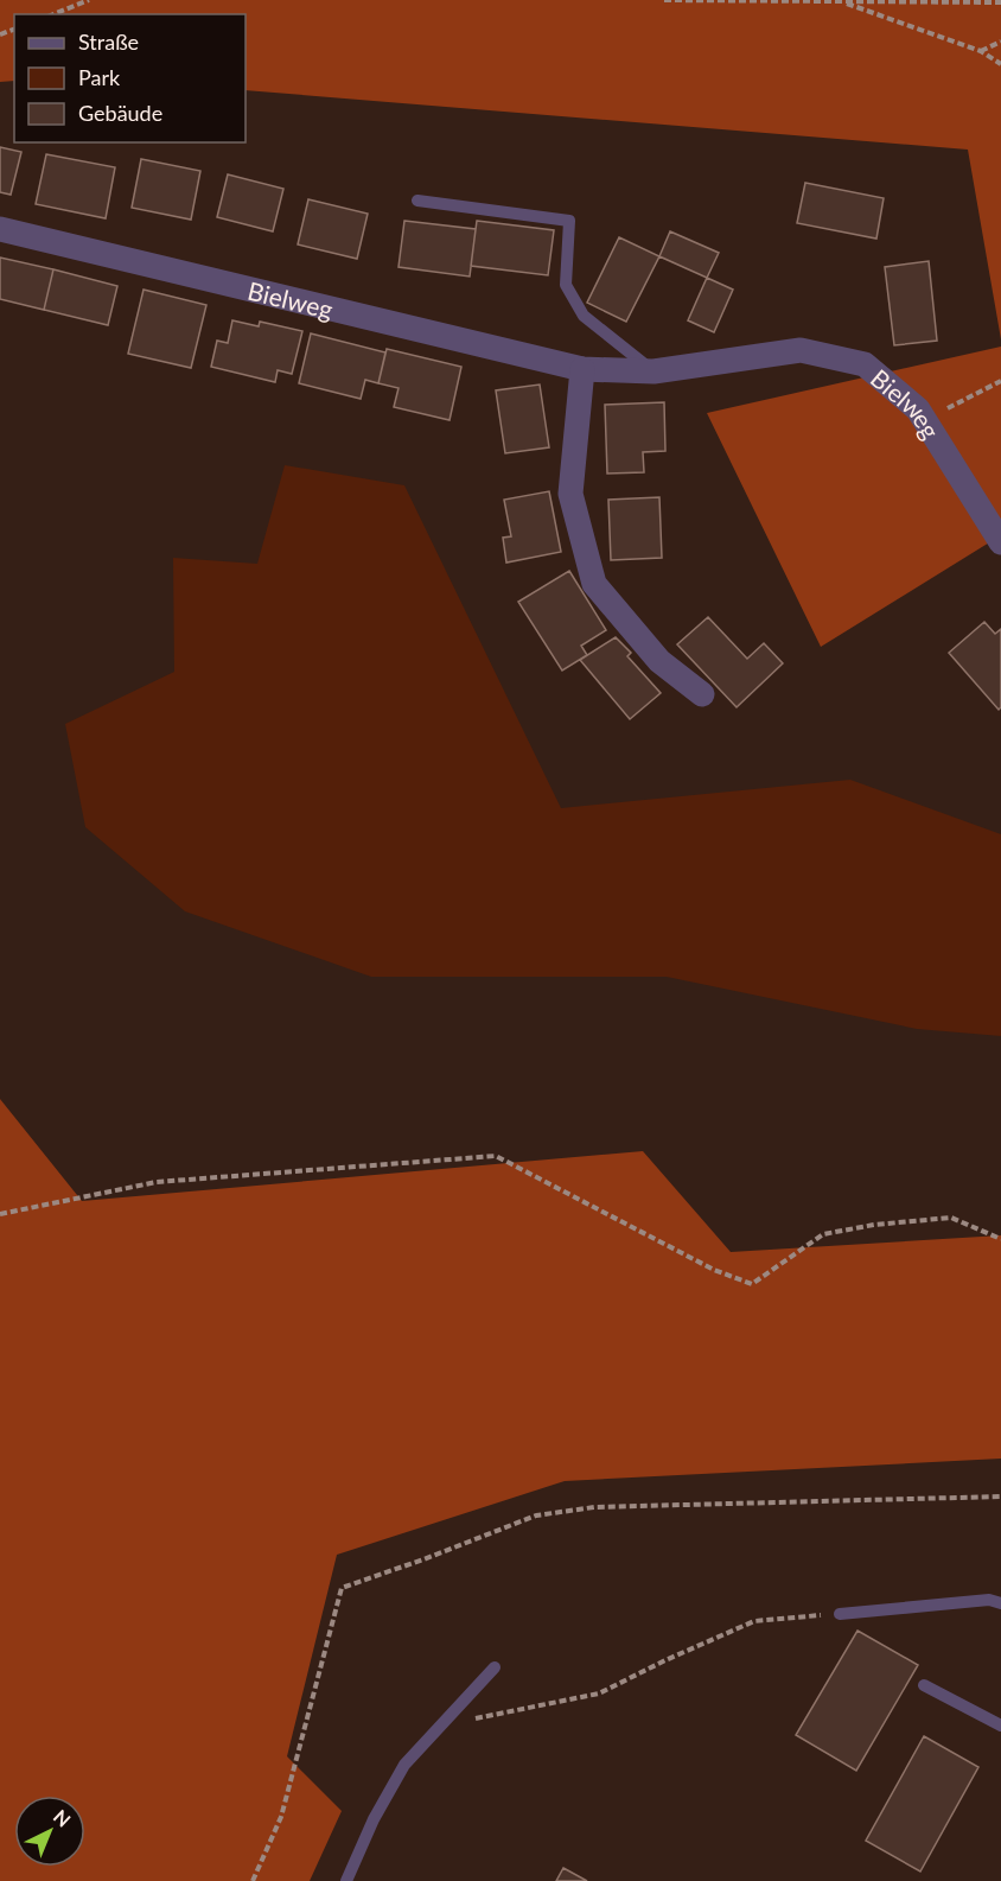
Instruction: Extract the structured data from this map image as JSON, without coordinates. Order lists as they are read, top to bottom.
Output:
{
  "streets": {
    "street": ["Bielweg"]
  },
  "legend": ["Straße", "Park", "Gebäude"],
  "north": "top right"
}
